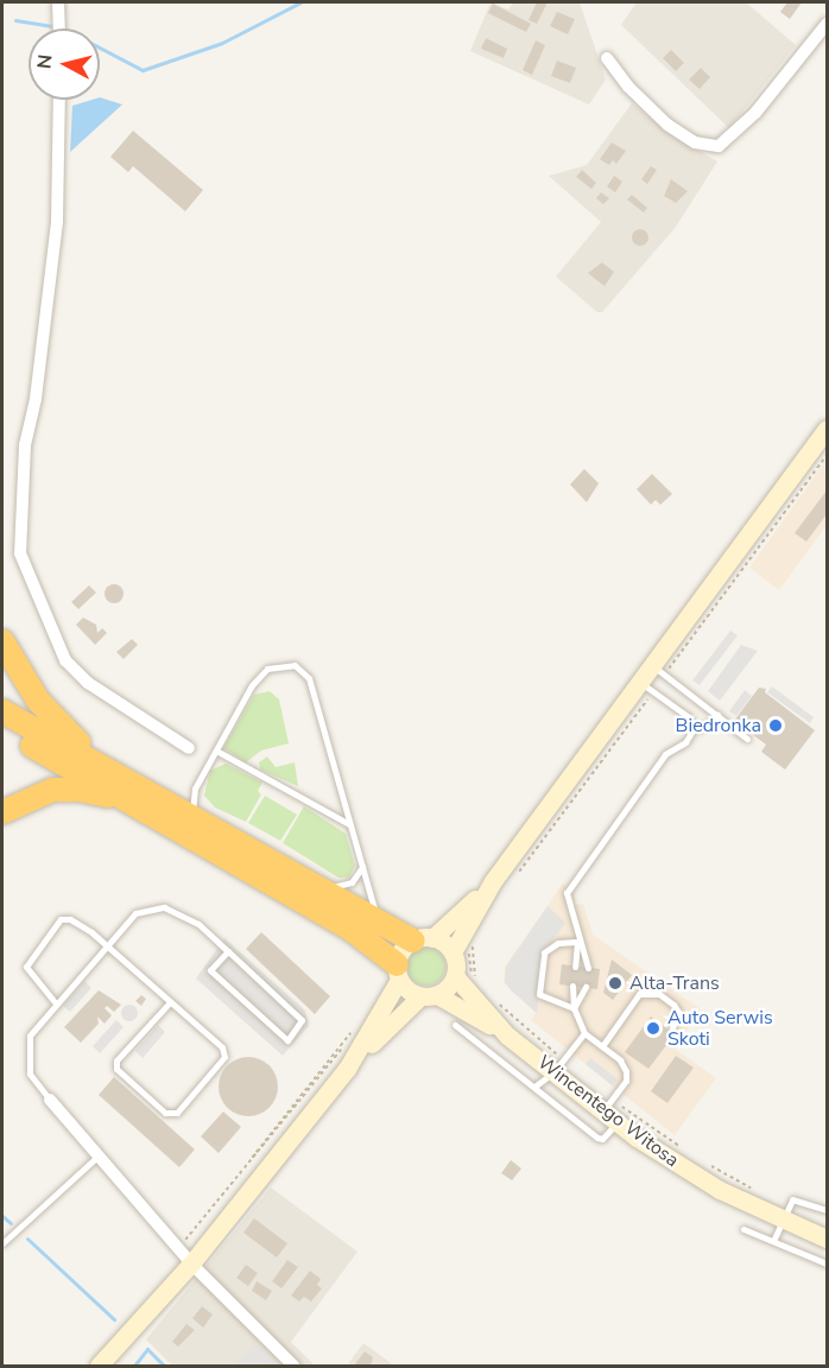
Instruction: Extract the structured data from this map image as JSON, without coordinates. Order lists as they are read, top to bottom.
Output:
{
  "streets": {
    "street": ["Wincentego Witosa"]
  },
  "places": ["Biedronka", "Alta-Trans", "Auto Serwis Skoti"],
  "north": "left"
}
